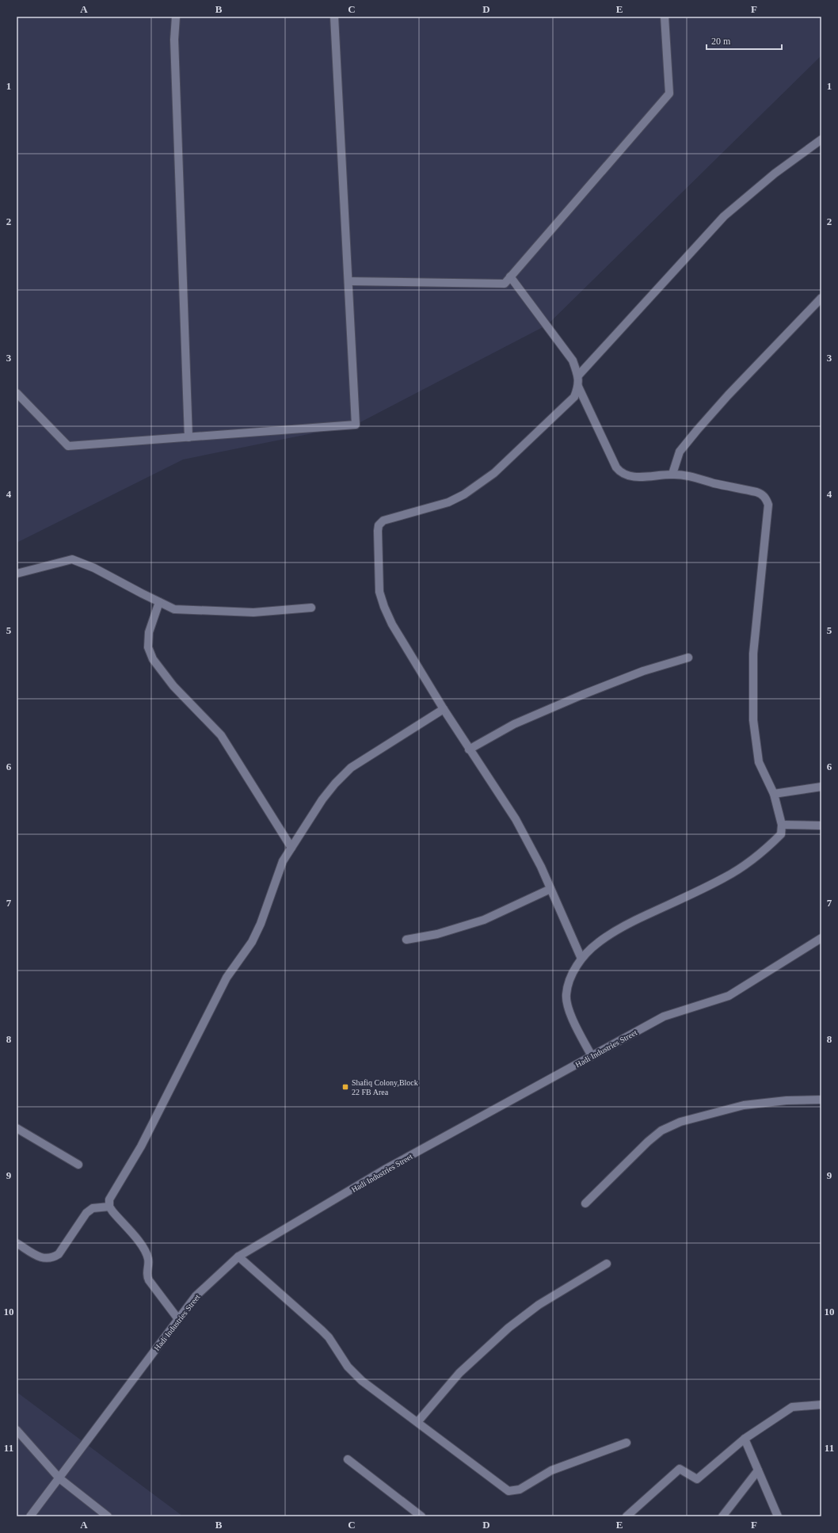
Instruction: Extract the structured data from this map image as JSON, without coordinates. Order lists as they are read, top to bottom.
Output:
{
  "streets": {
    "street": ["Hadi Industries Street"]
  },
  "places": {
    "transit": ["Shafiq Colony,Block 22 FB Area"]
  },
  "scale_bar": "20 m",
  "grid": {
    "columns": [
      "A",
      "B",
      "C",
      "D",
      "E",
      "F"
    ],
    "rows": [
      "1",
      "2",
      "3",
      "4",
      "5",
      "6",
      "7",
      "8",
      "9",
      "10",
      "11"
    ]
  }
}
